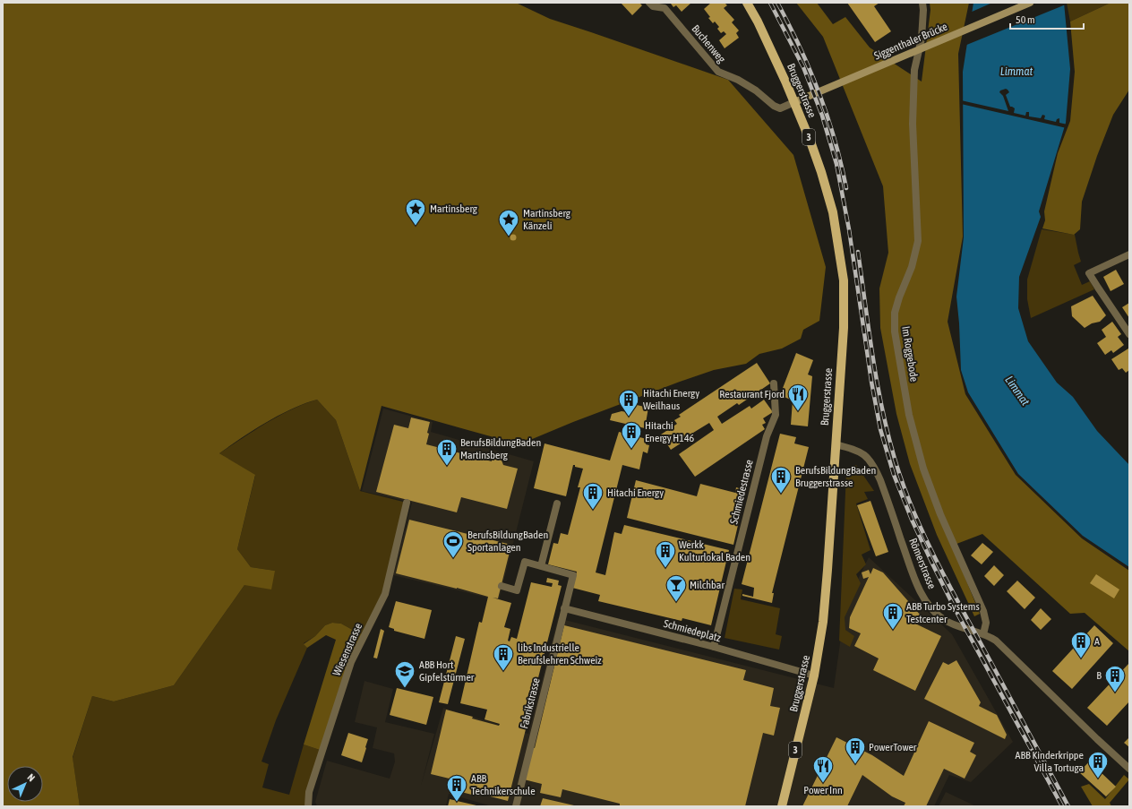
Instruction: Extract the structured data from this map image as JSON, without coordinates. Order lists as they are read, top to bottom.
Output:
{
  "streets": {
    "main road": ["Siggenthaler Brücke", "Bruggerstrasse", "3"],
    "street": [
      "Buchenweg",
      "Im Roggebode",
      "Schmiedestrasse",
      "Römerstrasse",
      "Schmiedeplatz",
      "Wiesenstrasse",
      "Fabrikstrasse"
    ]
  },
  "crossings": [
    ["Siggenthaler Brücke", "Buchenweg"],
    ["Siggenthaler Brücke", "Bruggerstrasse"],
    ["Buchenweg", "Bruggerstrasse"],
    ["Bruggerstrasse", "Römerstrasse"],
    ["Bruggerstrasse", "Schmiedeplatz"],
    ["Im Roggebode", "Römerstrasse"],
    ["Schmiedestrasse", "Schmiedeplatz"],
    ["Schmiedeplatz", "Fabrikstrasse"]
  ],
  "water": ["Limmat"],
  "places": {
    "place": ["Martinsberg", "Martinsberg Känzeli"],
    "restaurant": ["Restaurant Fjord", "Power Inn"],
    "building": [
      "Hitachi Energy Weilhaus",
      "Hitachi Energy H146",
      "BerufsBildungBaden Martinsberg",
      "BerufsBildungBaden Bruggerstrasse",
      "Hitachi Energy",
      "Werkk Kulturlokal Baden",
      "ABB Turbo Systems Testcenter",
      "A",
      "libs Industrielle Berufslehren Schweiz",
      "B",
      "PowerTower",
      "ABB Kinderkrippe Villa Tortuga",
      "ABB Technikerschule"
    ],
    "sports": ["BerufsBildungBaden Sportanlagen"],
    "bar": ["Milchbar"],
    "school or university": ["ABB Hort Gipfelstürmer"]
  },
  "scale_bar": "50 m",
  "north": "top right"
}
